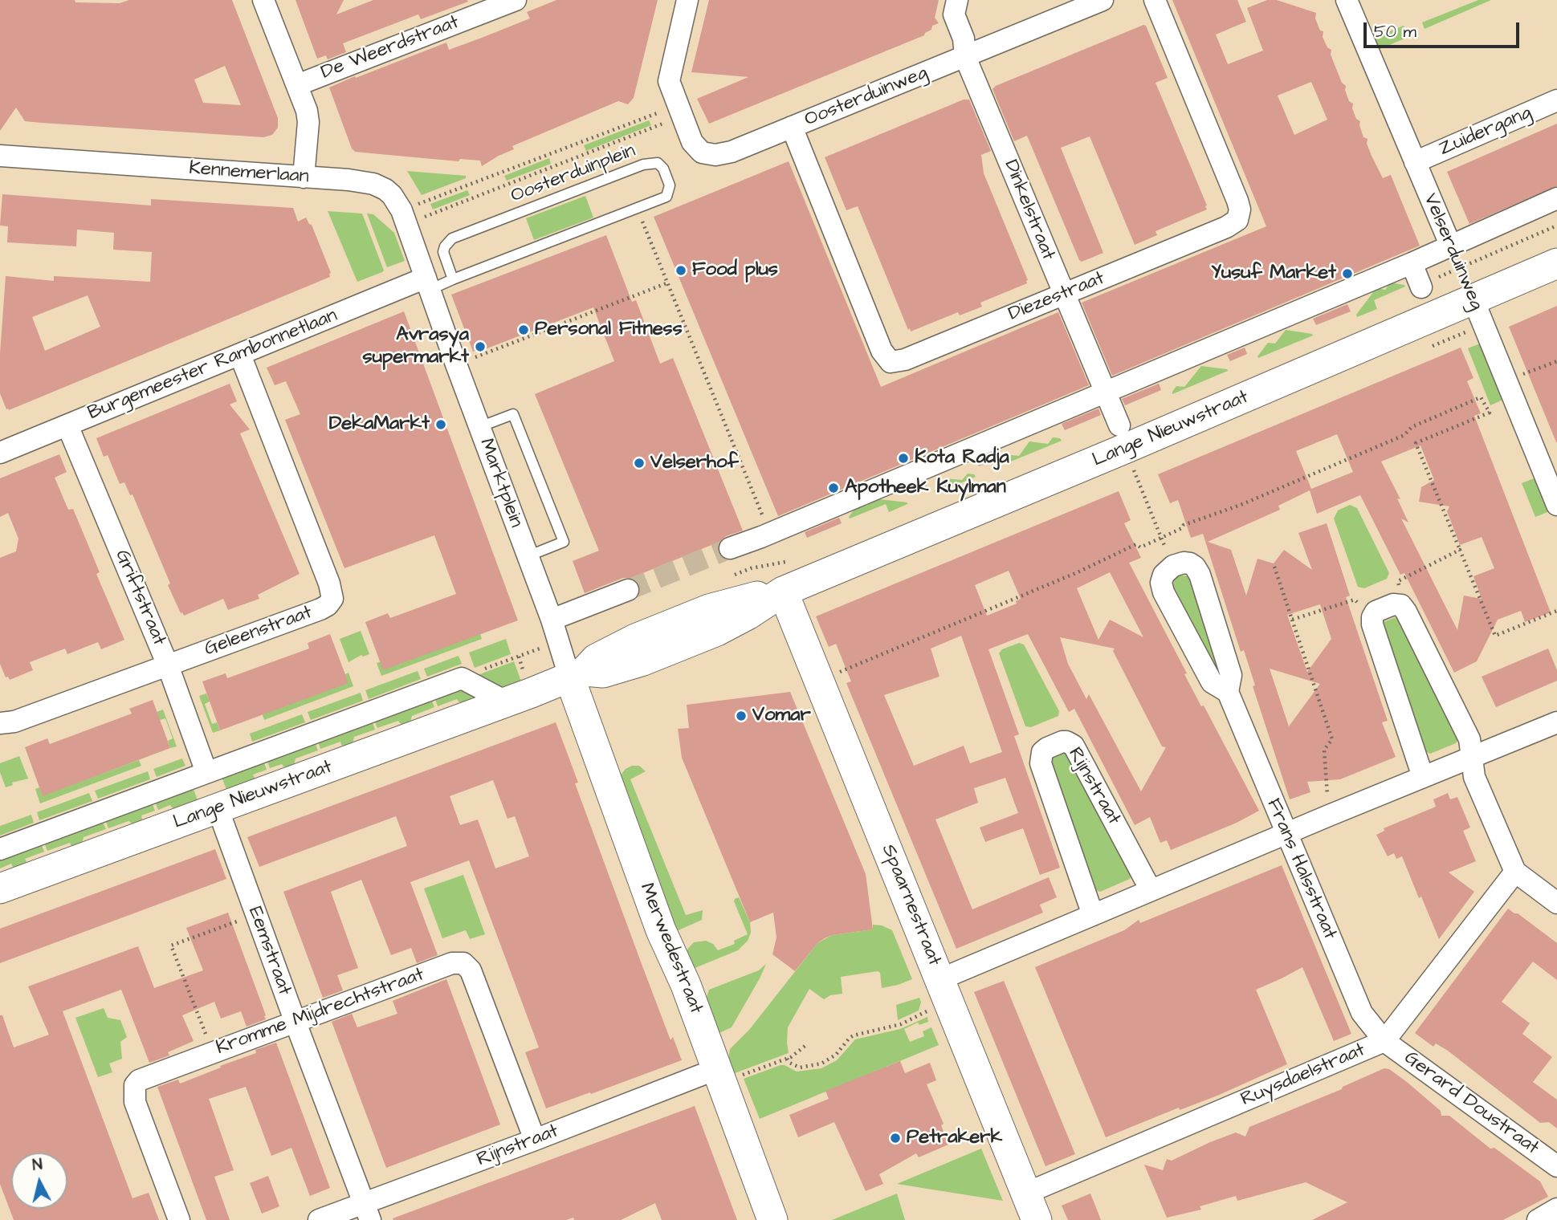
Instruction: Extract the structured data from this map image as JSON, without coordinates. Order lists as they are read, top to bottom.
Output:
{
  "streets": {
    "street": [
      "De Weerdstraat",
      "Oosterduinweg",
      "Zuidergang",
      "Kennemerlaan",
      "Dinkelstraat",
      "Velserduinweg",
      "Diezestraat",
      "Burgemeester Rambonnetlaan",
      "Lange Nieuwstraat",
      "Marktplein",
      "Griftstraat",
      "Geleenstraat",
      "Rijnstraat",
      "Frans Halsstraat",
      "Spaarnestraat",
      "Merwedestraat",
      "Eemstraat",
      "Kromme Mijdrechtstraat",
      "Ruysdaelstraat",
      "Gerard Doustraat"
    ],
    "lane": ["Oosterduinplein"]
  },
  "crossings": [
    ["Oosterduinweg", "Dinkelstraat"],
    ["Oosterduinweg", "Diezestraat"],
    ["Zuidergang", "Velserduinweg"],
    ["Kennemerlaan", "Oosterduinplein"],
    ["Kennemerlaan", "Burgemeester Rambonnetlaan"],
    ["Kennemerlaan", "Marktplein"],
    ["Oosterduinplein", "Burgemeester Rambonnetlaan"],
    ["Oosterduinplein", "Marktplein"],
    ["Dinkelstraat", "Diezestraat"],
    ["Velserduinweg", "Lange Nieuwstraat"],
    ["Burgemeester Rambonnetlaan", "Marktplein"],
    ["Burgemeester Rambonnetlaan", "Griftstraat"],
    ["Burgemeester Rambonnetlaan", "Geleenstraat"],
    ["Lange Nieuwstraat", "Marktplein"],
    ["Lange Nieuwstraat", "Griftstraat"],
    ["Lange Nieuwstraat", "Spaarnestraat"],
    ["Lange Nieuwstraat", "Merwedestraat"],
    ["Lange Nieuwstraat", "Eemstraat"],
    ["Marktplein", "Merwedestraat"],
    ["Griftstraat", "Geleenstraat"],
    ["Rijnstraat", "Merwedestraat"],
    ["Rijnstraat", "Eemstraat"],
    ["Rijnstraat", "Kromme Mijdrechtstraat"],
    ["Frans Halsstraat", "Ruysdaelstraat"],
    ["Frans Halsstraat", "Gerard Doustraat"],
    ["Spaarnestraat", "Ruysdaelstraat"],
    ["Eemstraat", "Kromme Mijdrechtstraat"],
    ["Ruysdaelstraat", "Gerard Doustraat"]
  ],
  "places": [
    "Food plus",
    "Yusuf Market",
    "Personal Fitness",
    "Avrasya supermarkt",
    "DekaMarkt",
    "Kota Radja",
    "Velserhof",
    "Apotheek Kuylman",
    "Vomar",
    "Petrakerk"
  ],
  "scale_bar": "50 m",
  "north": "top"
}
